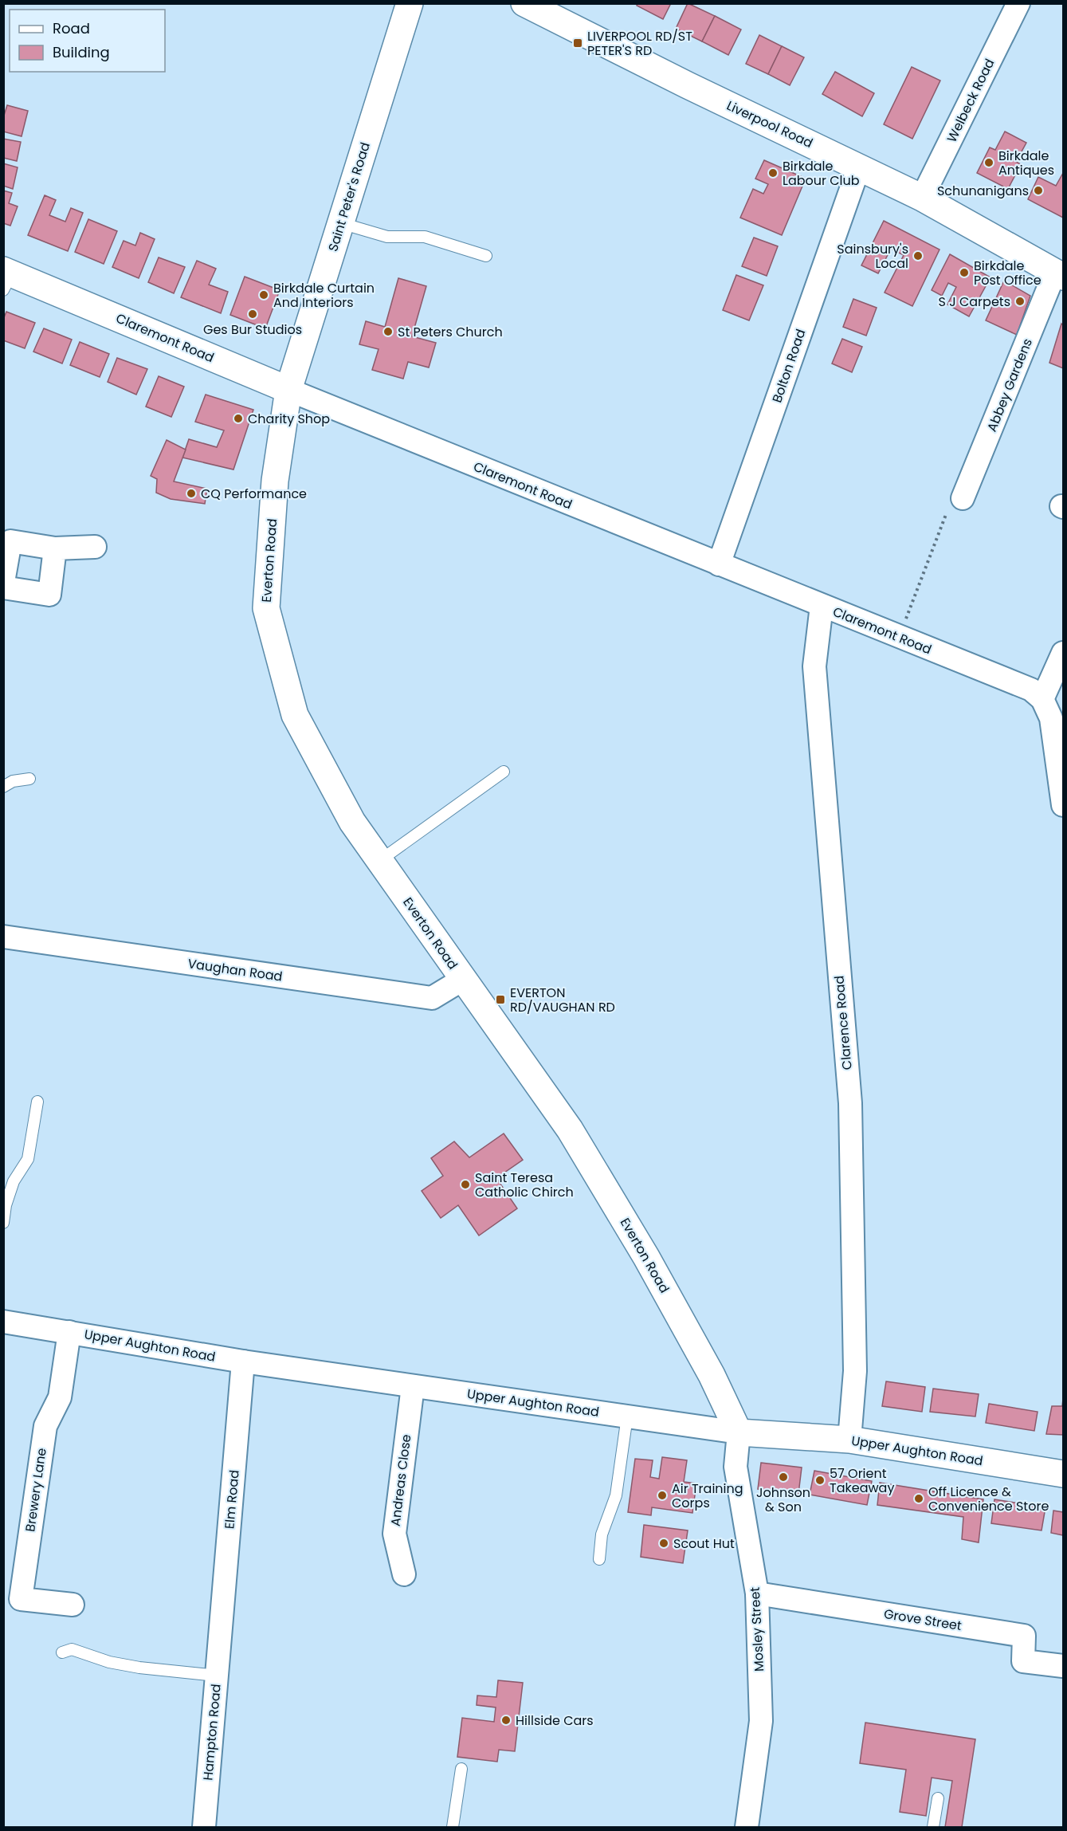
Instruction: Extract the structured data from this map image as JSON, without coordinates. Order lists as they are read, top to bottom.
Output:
{
  "streets": {
    "main road": [
      "Liverpool Road",
      "Saint Peter's Road",
      "Claremont Road",
      "Everton Road",
      "Upper Aughton Road"
    ],
    "street": [
      "Welbeck Road",
      "Bolton Road",
      "Abbey Gardens",
      "Vaughan Road",
      "Clarence Road",
      "Andreas Close",
      "Brewery Lane",
      "Elm Road",
      "Grove Street",
      "Mosley Street",
      "Hampton Road"
    ]
  },
  "crossings": [
    ["Welbeck Road", "Liverpool Road"],
    ["Liverpool Road", "Bolton Road"],
    ["Liverpool Road", "Abbey Gardens"],
    ["Saint Peter's Road", "Claremont Road"],
    ["Saint Peter's Road", "Everton Road"],
    ["Claremont Road", "Bolton Road"],
    ["Claremont Road", "Everton Road"],
    ["Claremont Road", "Clarence Road"],
    ["Everton Road", "Vaughan Road"],
    ["Everton Road", "Upper Aughton Road"],
    ["Everton Road", "Mosley Street"],
    ["Clarence Road", "Upper Aughton Road"],
    ["Upper Aughton Road", "Andreas Close"],
    ["Upper Aughton Road", "Brewery Lane"],
    ["Upper Aughton Road", "Elm Road"],
    ["Upper Aughton Road", "Mosley Street"],
    ["Elm Road", "Hampton Road"],
    ["Grove Street", "Mosley Street"]
  ],
  "places": {
    "transit": ["LIVERPOOL RD/ST PETER'S RD", "EVERTON RD/VAUGHAN RD"],
    "other": [
      "Birkdale Antiques",
      "Birkdale Labour Club",
      "Schunanigans",
      "Sainsbury's Local",
      "Birkdale Post Office",
      "Birkdale Curtain And Interiors",
      "S J Carpets",
      "Ges Bur Studios",
      "St Peters Church",
      "Charity Shop",
      "CQ Performance",
      "Saint Teresa Catholic Chirch",
      "Johnson & Son",
      "57 Orient Takeaway",
      "Air Training Corps",
      "Off Licence & Convenience Store",
      "Scout Hut",
      "Hillside Cars"
    ]
  },
  "legend": ["Road", "Building"]
}
